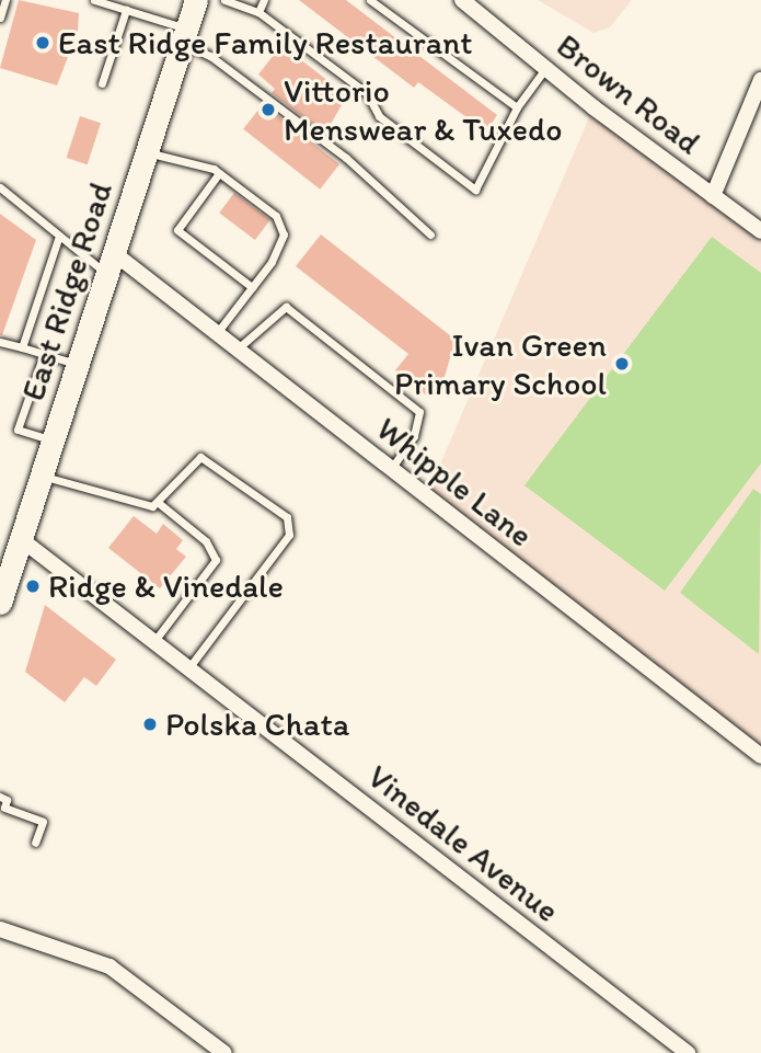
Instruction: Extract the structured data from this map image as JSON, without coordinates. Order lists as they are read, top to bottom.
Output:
{
  "streets": {
    "main road": ["East Ridge Road"],
    "street": ["Brown Road", "Whipple Lane", "Vinedale Avenue"]
  },
  "crossings": [
    ["East Ridge Road", "Whipple Lane"],
    ["East Ridge Road", "Vinedale Avenue"]
  ],
  "places": [
    "East Ridge Family Restaurant",
    "Vittorio Menswear & Tuxedo",
    "Ivan Green Primary School",
    "Ridge & Vinedale",
    "Polska Chata"
  ]
}
